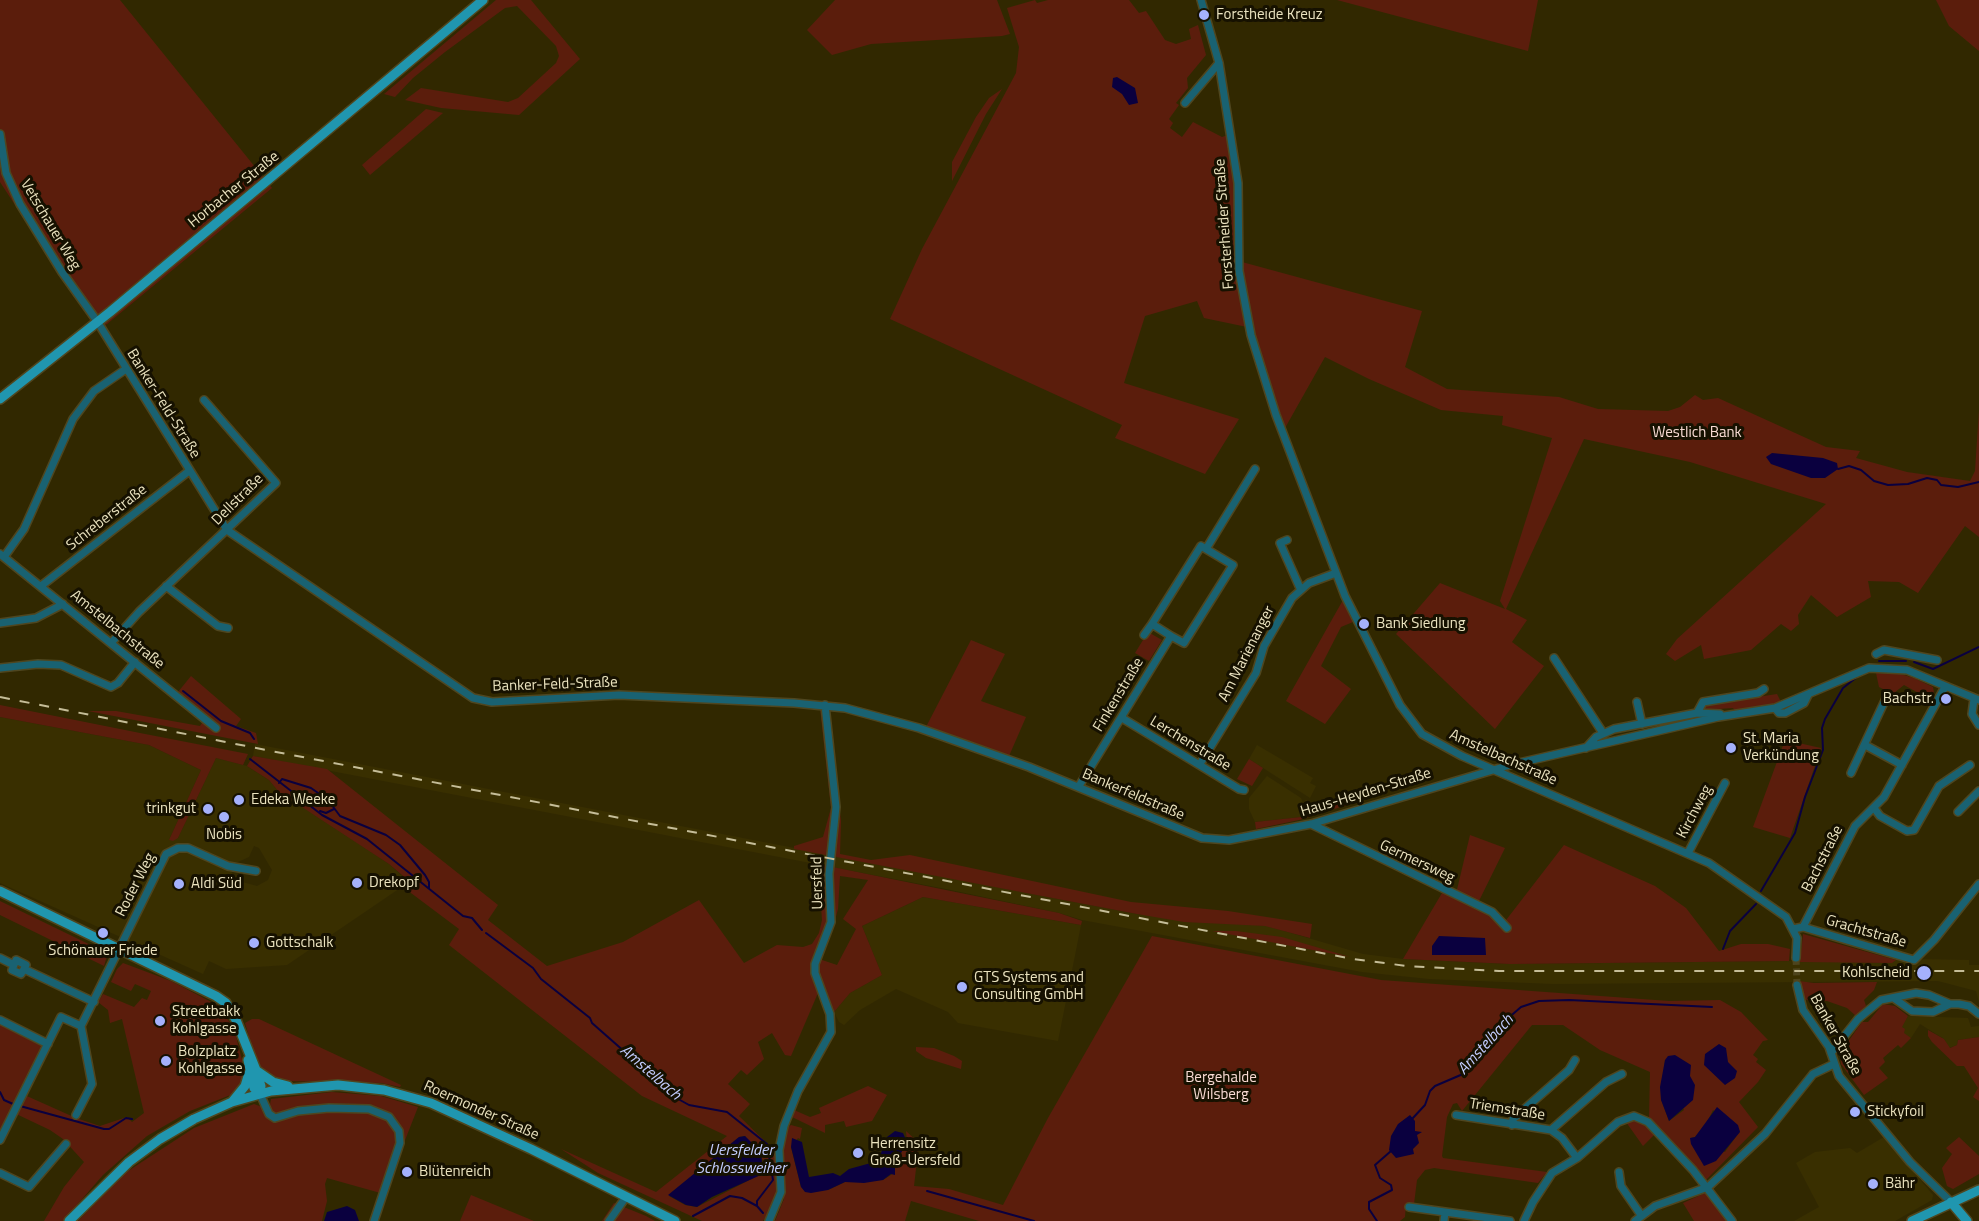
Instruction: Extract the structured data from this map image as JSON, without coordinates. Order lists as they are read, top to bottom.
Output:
{
  "streets": {
    "main road": ["Horbacher Straße", "Roermonder Straße"],
    "street": [
      "Forsterheider Straße",
      "Vetschauer Weg",
      "Banker-Feld-Straße",
      "Dellstraße",
      "Schreberstraße",
      "Amstelbachstraße",
      "Am Marienanger",
      "Finkenstraße",
      "Lerchenstraße",
      "Haus-Heyden-Straße",
      "Bankerfeldstraße",
      "Kirchweg",
      "Bachstraße",
      "Germersweg",
      "Uersfeld",
      "Roder Weg",
      "Grachtstraße",
      "Banker Straße",
      "Triemstraße"
    ]
  },
  "crossings": [
    ["Horbacher Straße", "Vetschauer Weg"],
    ["Horbacher Straße", "Banker-Feld-Straße"],
    ["Forsterheider Straße", "Amstelbachstraße"],
    ["Vetschauer Weg", "Banker-Feld-Straße"],
    ["Banker-Feld-Straße", "Dellstraße"],
    ["Banker-Feld-Straße", "Schreberstraße"],
    ["Banker-Feld-Straße", "Bankerfeldstraße"],
    ["Banker-Feld-Straße", "Uersfeld"],
    ["Dellstraße", "Amstelbachstraße"],
    ["Schreberstraße", "Amstelbachstraße"],
    ["Amstelbachstraße", "Haus-Heyden-Straße"],
    ["Amstelbachstraße", "Kirchweg"],
    ["Amstelbachstraße", "Grachtstraße"],
    ["Am Marienanger", "Lerchenstraße"],
    ["Finkenstraße", "Lerchenstraße"],
    ["Finkenstraße", "Bankerfeldstraße"],
    ["Haus-Heyden-Straße", "Bankerfeldstraße"],
    ["Haus-Heyden-Straße", "Bachstraße"],
    ["Haus-Heyden-Straße", "Germersweg"],
    ["Bachstraße", "Grachtstraße"]
  ],
  "water": ["Amstelbach", "Uersfelder Schlossweiher"],
  "parks": ["Westlich Bank", "Bergehalde Wilsberg"],
  "places": [
    "Forstheide Kreuz",
    "Bank Siedlung",
    "Bachstr.",
    "St. Maria Verkündung",
    "Edeka Weeke",
    "trinkgut",
    "Nobis",
    "Drekopf",
    "Aldi Süd",
    "Schönauer Friede",
    "Gottschalk",
    "Kohlscheid",
    "GTS Systems and Consulting GmbH",
    "Streetbakk Kohlgasse",
    "Bolzplatz Kohlgasse",
    "Stickyfoil",
    "Herrensitz Groß-Uersfeld",
    "Blütenreich",
    "Bähr"
  ]
}
